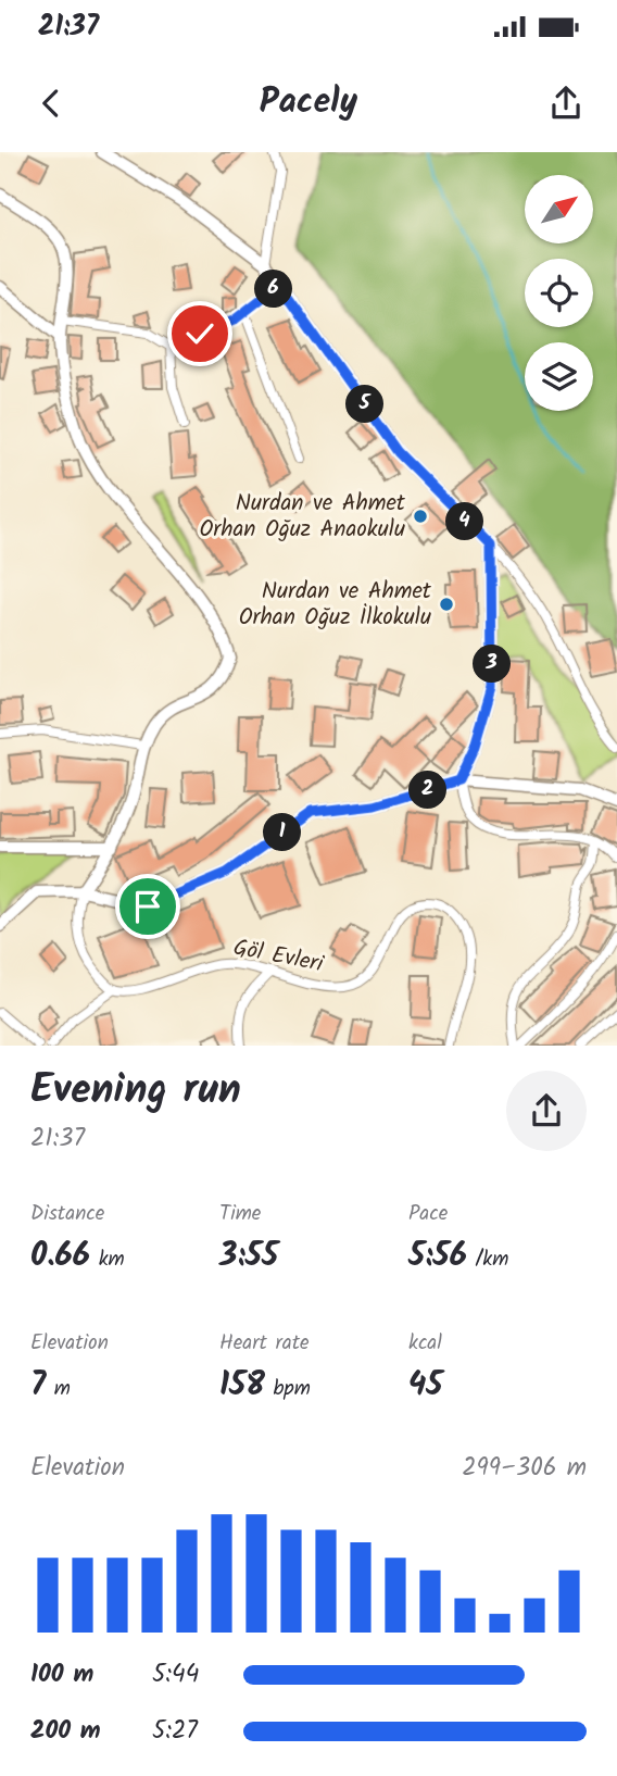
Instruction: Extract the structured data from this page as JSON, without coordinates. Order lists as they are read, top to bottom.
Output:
{
  "streets": {
    "street": ["Göl Evleri"]
  },
  "places": ["Nurdan ve Ahmet Orhan Oğuz Anaokulu", "Nurdan ve Ahmet Orhan Oğuz İlkokulu"],
  "north": "top right",
  "page": {
    "status": "21:37",
    "header": "Pacely",
    "pins": [
      "6",
      "5",
      "4",
      "3",
      "2",
      "1"
    ],
    "heading": ["Evening run", "21:37"],
    "stats": [
      ["Distance", "0.66 km"],
      ["Time", "3:55"],
      ["Pace", "5:56 /km"],
      ["Elevation", "7 m"],
      ["Heart rate", "158 bpm"],
      ["kcal", "45"]
    ],
    "chart": ["Elevation", "299–306 m"],
    "list": [
      {
        "name": "100 m",
        "note": "5:44"
      },
      {
        "name": "200 m",
        "note": "5:27"
      }
    ]
  }
}
